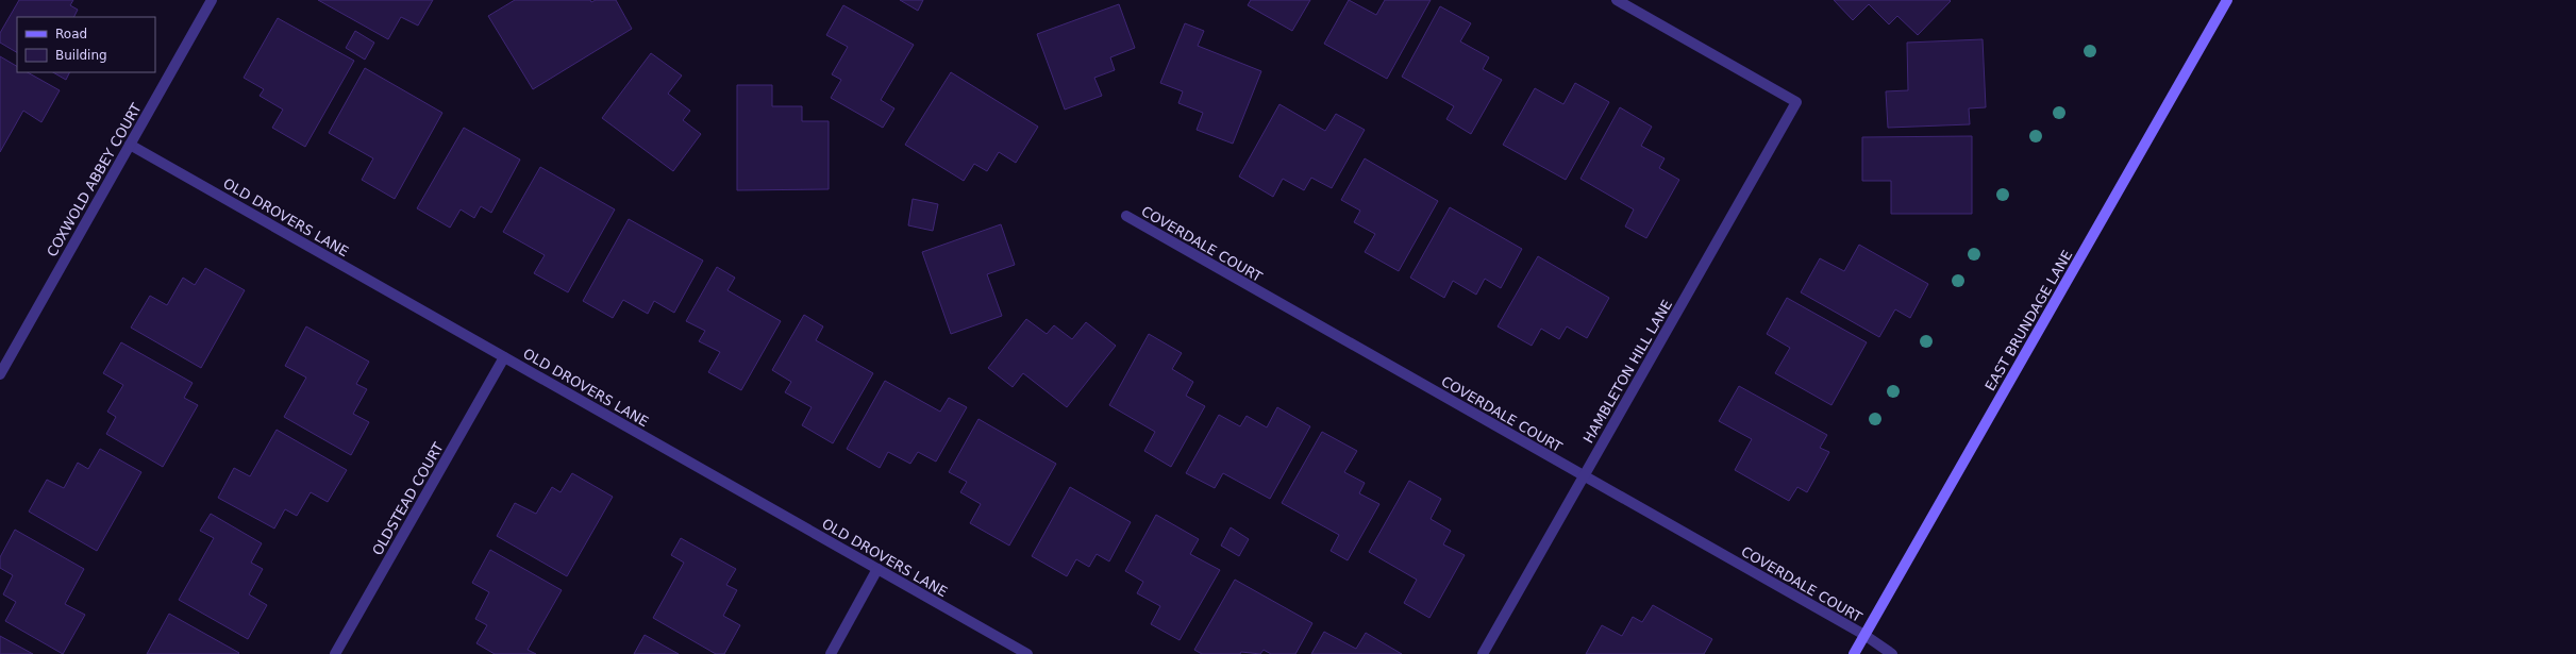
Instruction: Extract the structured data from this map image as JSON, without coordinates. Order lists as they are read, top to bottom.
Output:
{
  "streets": {
    "main road": ["EAST BRUNDAGE LANE"],
    "street": [
      "COXWOLD ABBEY COURT",
      "OLD DROVERS LANE",
      "COVERDALE COURT",
      "HAMBLETON HILL LANE",
      "OLDSTEAD COURT"
    ]
  },
  "crossings": [
    ["COXWOLD ABBEY COURT", "OLD DROVERS LANE"],
    ["OLD DROVERS LANE", "OLDSTEAD COURT"],
    ["COVERDALE COURT", "EAST BRUNDAGE LANE"],
    ["COVERDALE COURT", "HAMBLETON HILL LANE"]
  ],
  "legend": ["Road", "Building"]
}
